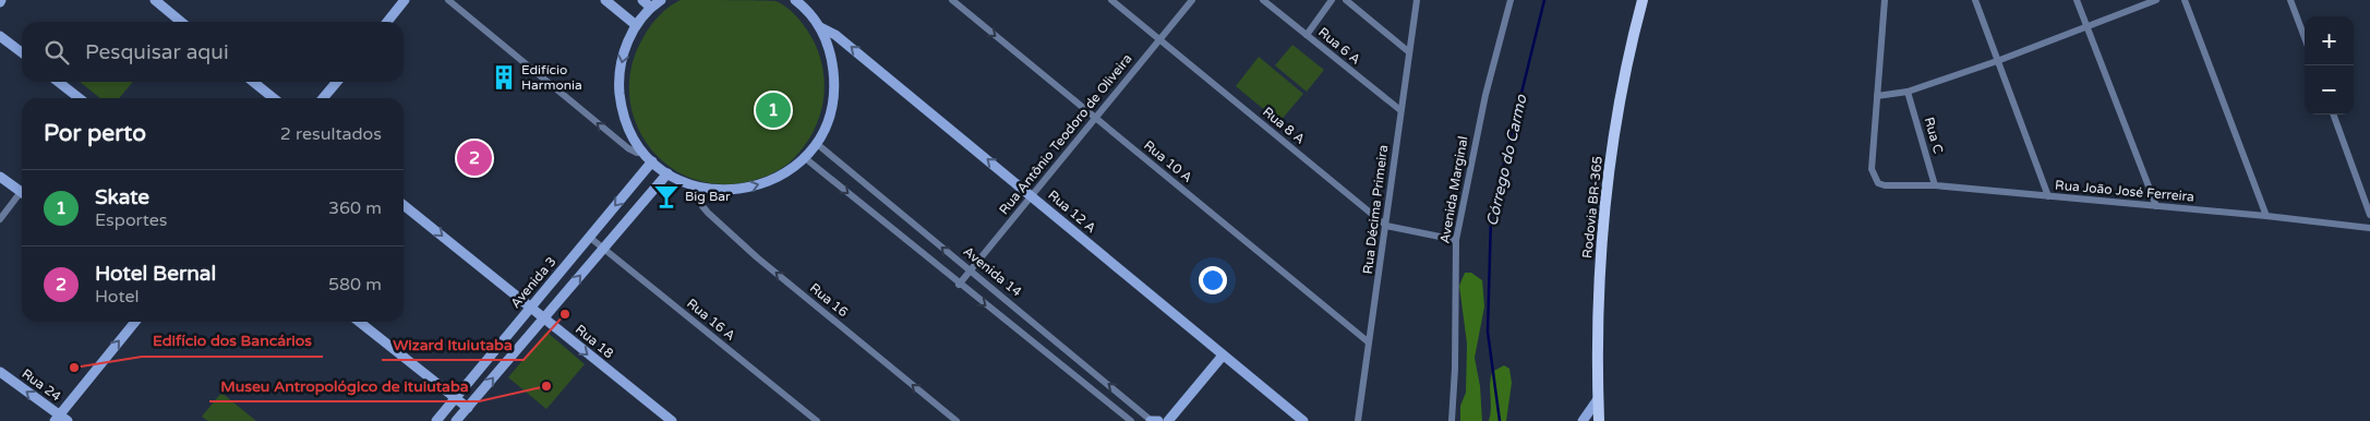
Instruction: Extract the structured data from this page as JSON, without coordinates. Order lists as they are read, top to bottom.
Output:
{
  "streets": {
    "main road": ["Rodovia BR-365"],
    "street": [
      "Rua 6 A",
      "Rua 8 A",
      "Rua Antônio Teodoro de Oliveira",
      "Rua C",
      "Rua 10 A",
      "Avenida Marginal",
      "Rua João José Ferreira",
      "Rua Décima Primeira",
      "Rua 12 A",
      "Avenida 14",
      "Avenida 3",
      "Rua 16",
      "Rua 16 A",
      "Rua 18",
      "Rua 24"
    ]
  },
  "crossings": [
    ["Rua 6 A", "Rua Décima Primeira"],
    ["Rua 8 A", "Rua Antônio Teodoro de Oliveira"],
    ["Rua 8 A", "Avenida Marginal"],
    ["Rua 8 A", "Rua Décima Primeira"],
    ["Rua Antônio Teodoro de Oliveira", "Rua 10 A"],
    ["Rua Antônio Teodoro de Oliveira", "Rua 12 A"],
    ["Rua Antônio Teodoro de Oliveira", "Avenida 14"],
    ["Rua C", "Rua João José Ferreira"],
    ["Rua 10 A", "Rua Décima Primeira"],
    ["Avenida 3", "Rua 16 A"],
    ["Avenida 3", "Rua 18"]
  ],
  "one_way": [
    "Rua 12 A",
    "Rua 16",
    "Rua 18",
    "Rua 24"
  ],
  "water": ["Córrego do Carmo"],
  "places": {
    "building": ["Edifício Harmonia"],
    "bar": ["Big Bar"],
    "other": ["Wizard Ituiutaba", "Edifício dos Bancários", "Museu Antropológico de ituiutaba"]
  },
  "page": {
    "map_buttons": ["+", "−"],
    "search": "Pesquisar aqui",
    "pins": ["1", "2"],
    "heading": ["Por perto", "2 resultados"],
    "list": [
      {
        "mark": "1",
        "name": "Skate",
        "note": "Esportes",
        "value": "360 m"
      },
      {
        "mark": "2",
        "name": "Hotel Bernal",
        "note": "Hotel",
        "value": "580 m"
      }
    ]
  }
}
